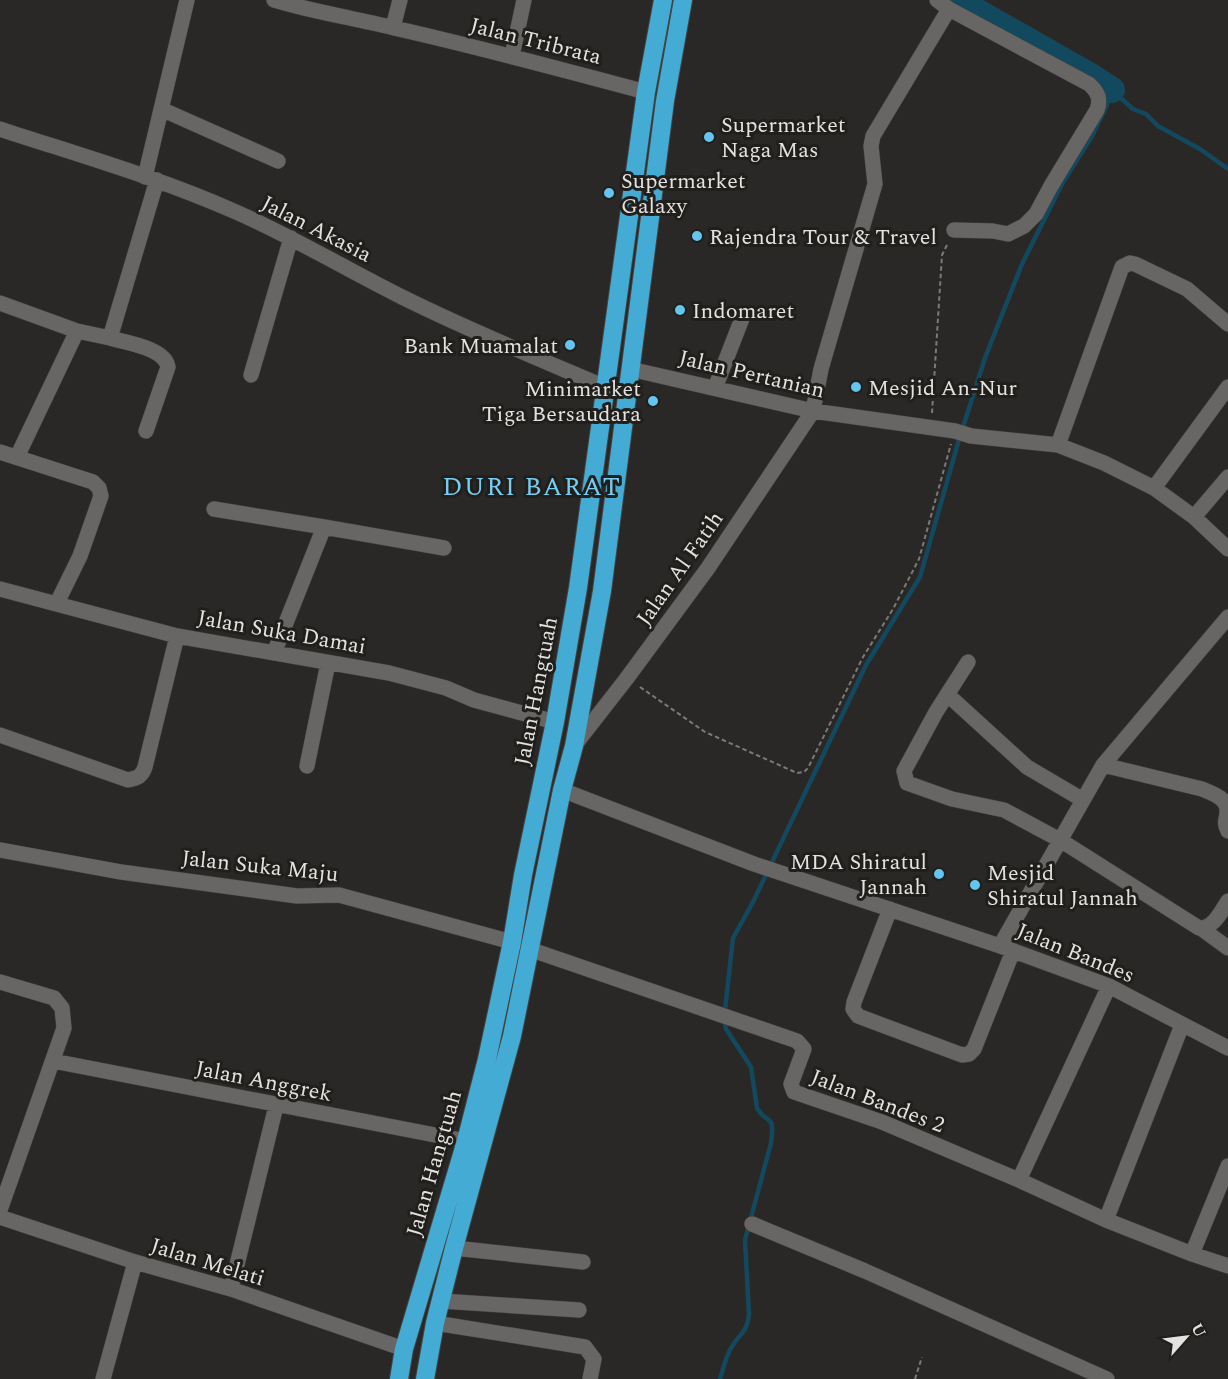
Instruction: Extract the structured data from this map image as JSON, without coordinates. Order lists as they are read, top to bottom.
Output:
{
  "streets": {
    "highway": ["Jalan Hangtuah"],
    "street": [
      "Jalan Tribrata",
      "Jalan Akasia",
      "Jalan Pertanian",
      "Jalan Al Fatih",
      "Jalan Suka Damai",
      "Jalan Suka Maju",
      "Jalan Bandes",
      "Jalan Anggrek",
      "Jalan Bandes 2",
      "Jalan Melati"
    ]
  },
  "crossings": [
    ["Jalan Tribrata", "Jalan Hangtuah"],
    ["Jalan Akasia", "Jalan Hangtuah"],
    ["Jalan Pertanian", "Jalan Al Fatih"],
    ["Jalan Pertanian", "Jalan Hangtuah"],
    ["Jalan Al Fatih", "Jalan Hangtuah"],
    ["Jalan Suka Damai", "Jalan Hangtuah"],
    ["Jalan Hangtuah", "Jalan Suka Maju"],
    ["Jalan Hangtuah", "Jalan Bandes"],
    ["Jalan Hangtuah", "Jalan Anggrek"],
    ["Jalan Hangtuah", "Jalan Bandes 2"],
    ["Jalan Hangtuah", "Jalan Melati"],
    ["Jalan Suka Maju", "Jalan Bandes 2"]
  ],
  "districts": ["DURI BARAT"],
  "places": [
    "Supermarket Naga Mas",
    "Supermarket Galaxy",
    "Rajendra Tour & Travel",
    "Indomaret",
    "Bank Muamalat",
    "Mesjid An-Nur",
    "Minimarket Tiga Bersaudara",
    "MDA Shiratul Jannah",
    "Mesjid Shiratul Jannah"
  ],
  "north": "top right"
}
